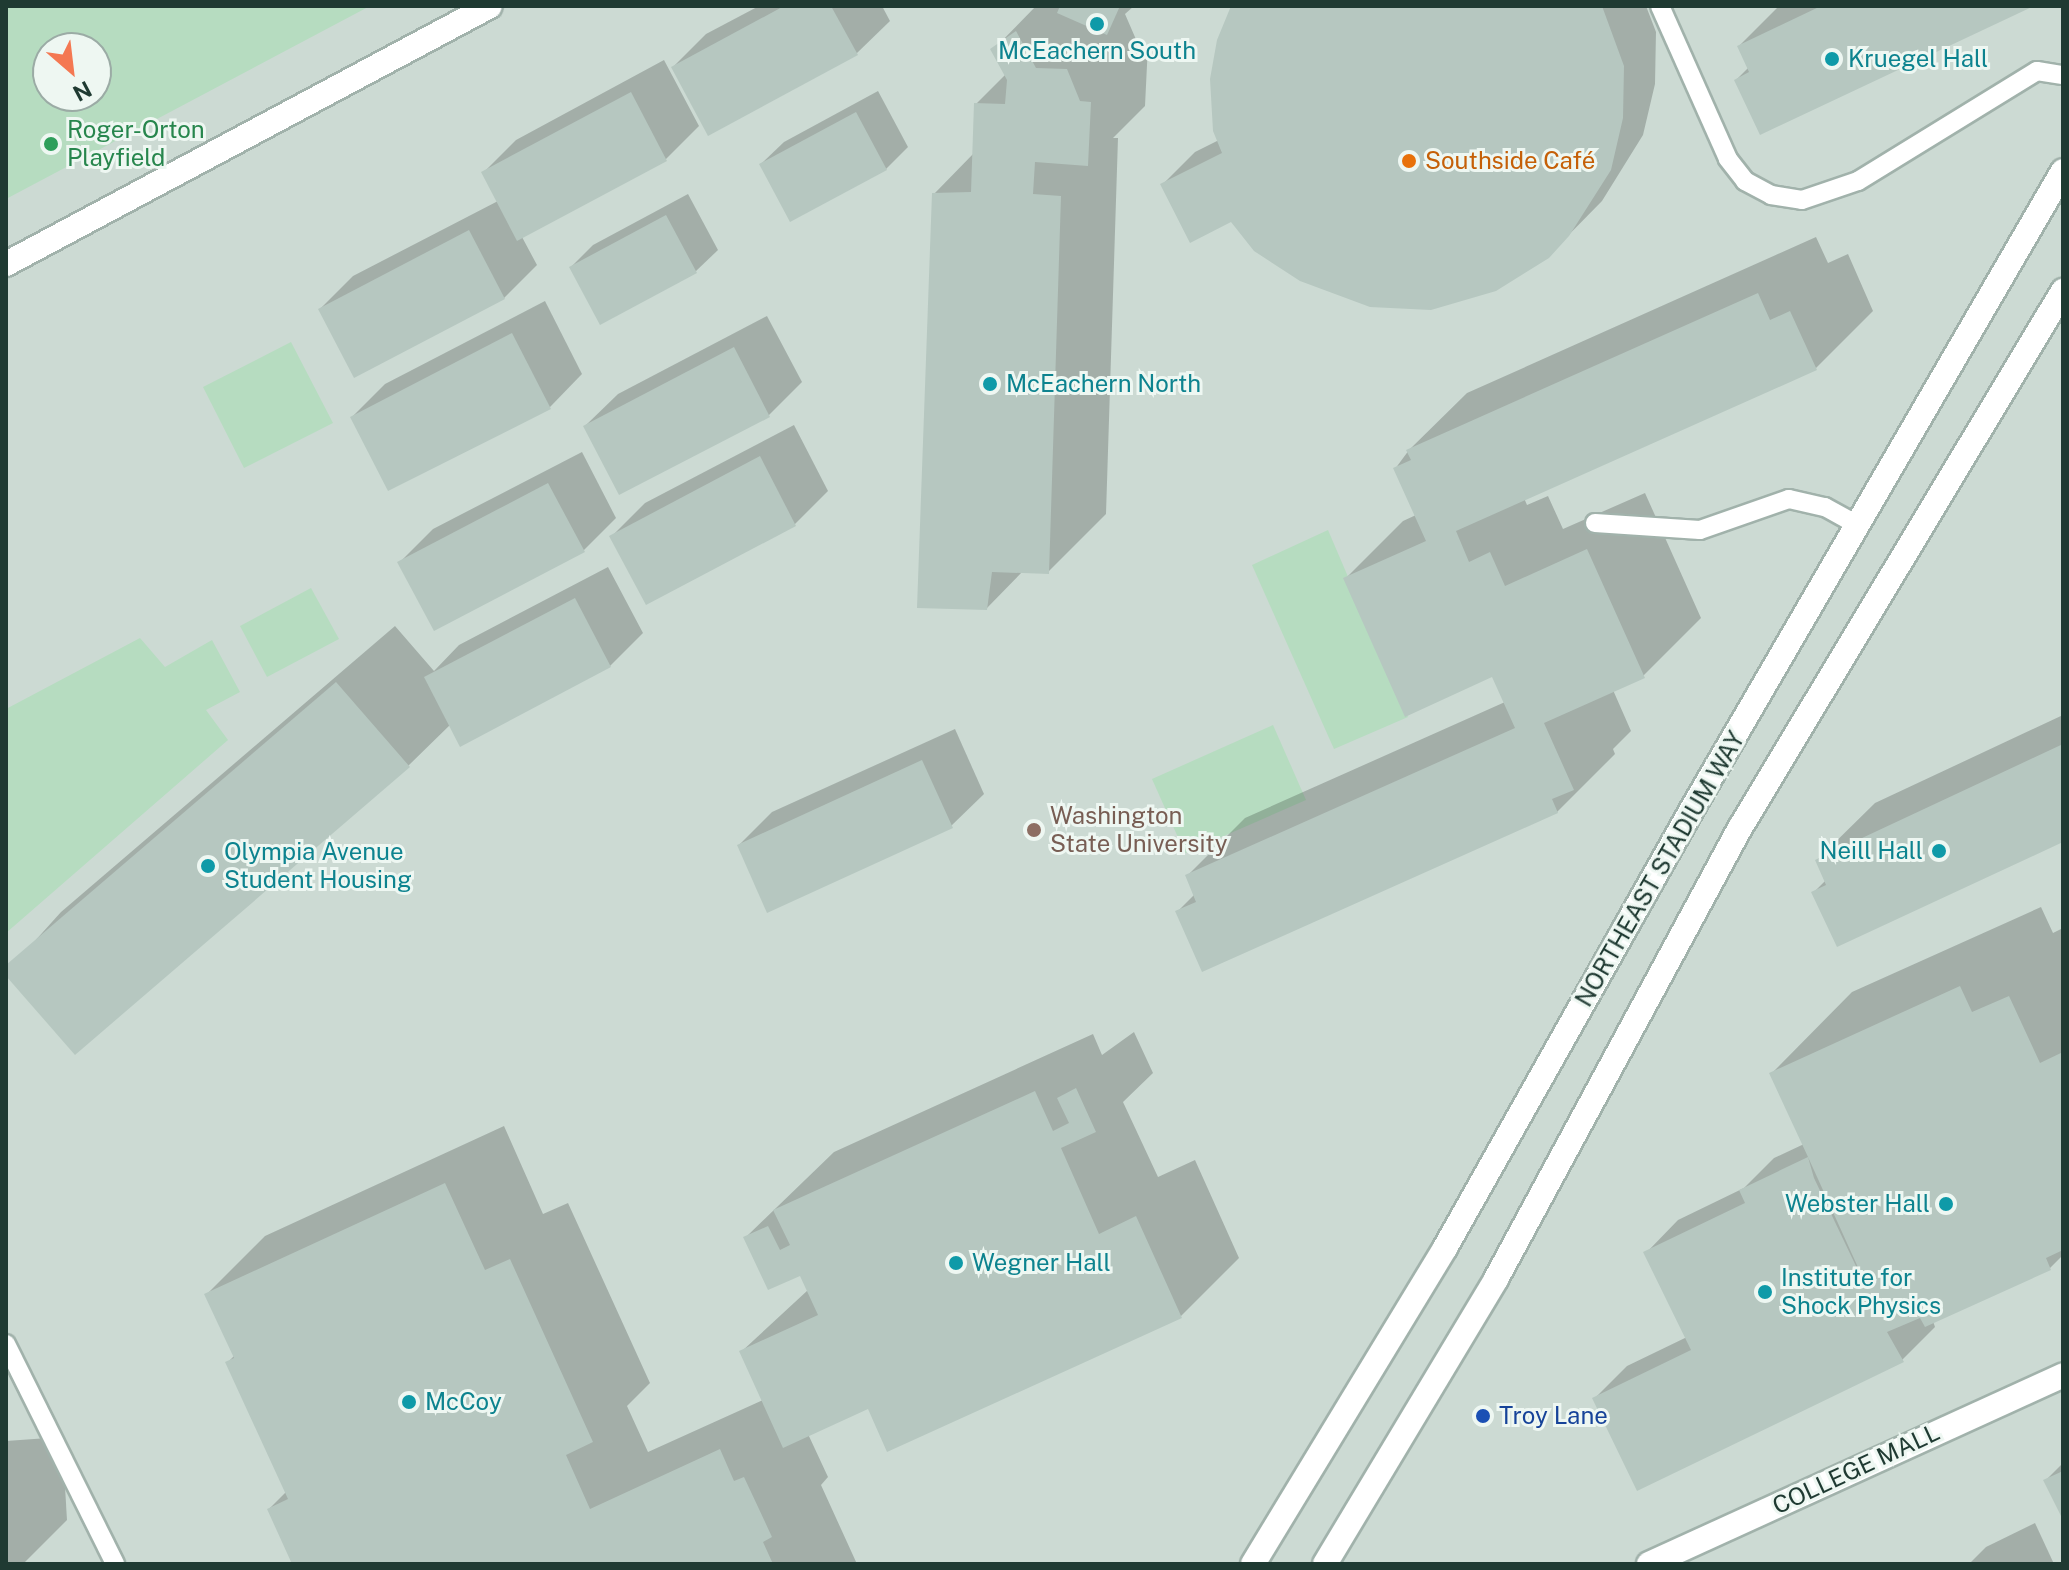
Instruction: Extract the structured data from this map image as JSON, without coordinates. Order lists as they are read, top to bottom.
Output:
{
  "streets": {
    "main road": ["NORTHEAST STADIUM WAY", "COLLEGE MALL"]
  },
  "places": [
    "McEachern South",
    "Kruegel Hall",
    "Roger-Orton Playfield",
    "Southside Café",
    "McEachern North",
    "Washington State University",
    "Neill Hall",
    "Olympia Avenue Student Housing",
    "Webster Hall",
    "Wegner Hall",
    "Institute for Shock Physics",
    "McCoy",
    "Troy Lane"
  ],
  "north": "bottom right"
}
